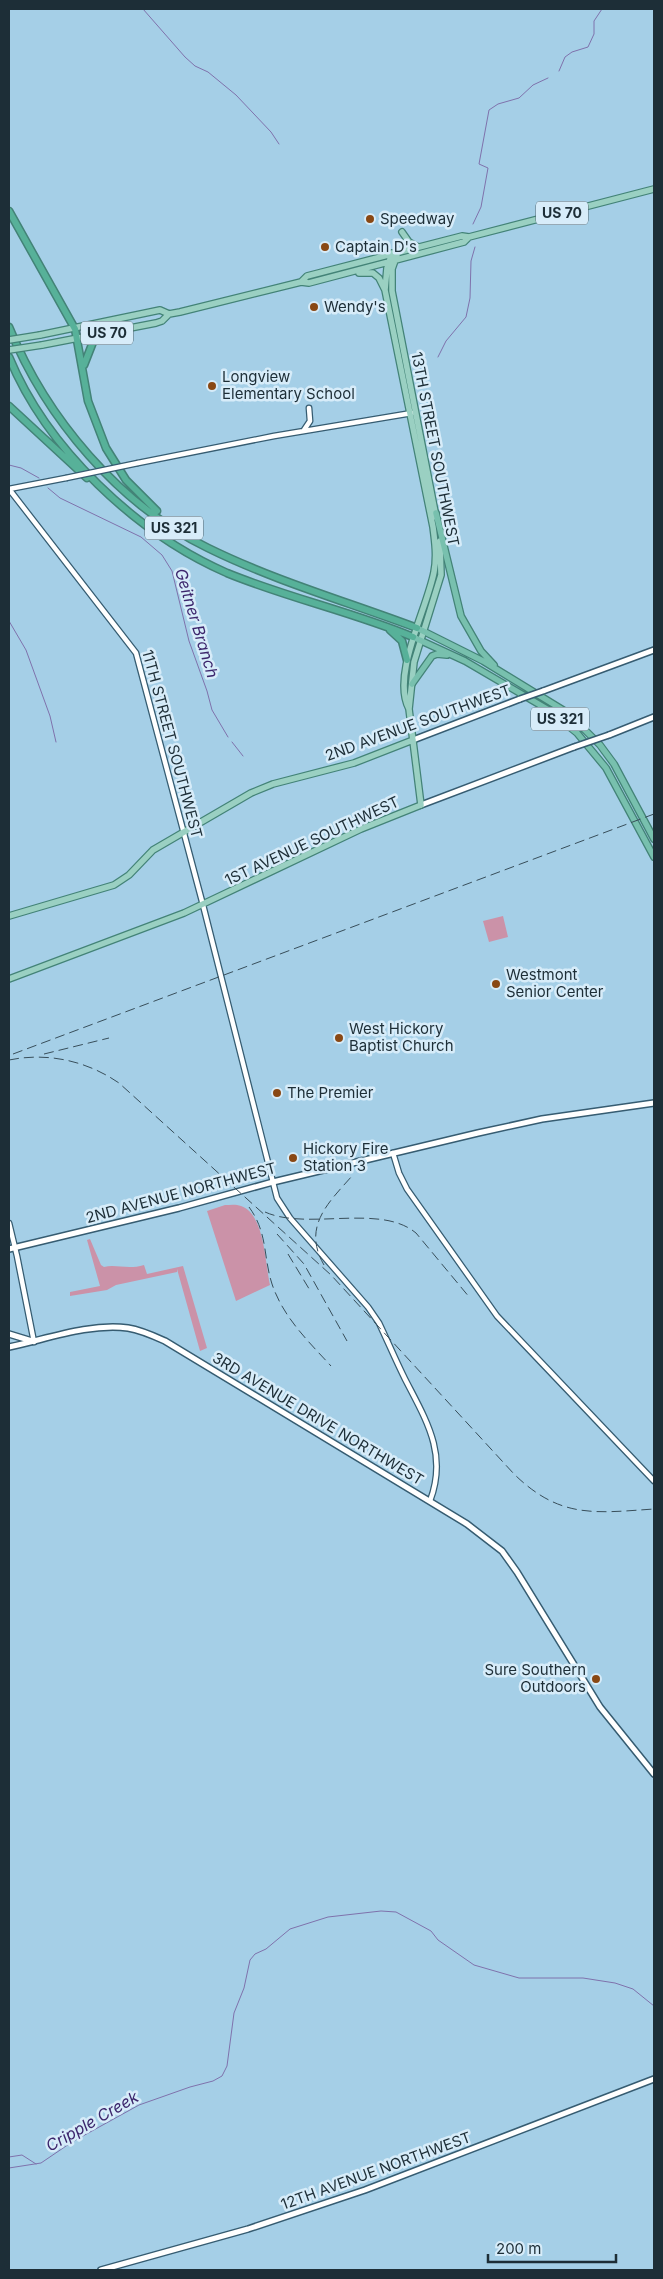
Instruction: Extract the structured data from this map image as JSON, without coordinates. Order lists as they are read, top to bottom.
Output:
{
  "streets": {
    "highway": ["US 321"],
    "main road": [
      "US 70",
      "13TH STREET SOUTHWEST",
      "2ND AVENUE SOUTHWEST",
      "1ST AVENUE SOUTHWEST",
      "2ND AVENUE NORTHWEST",
      "3RD AVENUE DRIVE NORTHWEST",
      "12TH AVENUE NORTHWEST"
    ],
    "street": ["11TH STREET SOUTHWEST"]
  },
  "crossings": [
    ["US 70", "13TH STREET SOUTHWEST"],
    ["13TH STREET SOUTHWEST", "US 321"],
    ["13TH STREET SOUTHWEST", "2ND AVENUE SOUTHWEST"],
    ["13TH STREET SOUTHWEST", "1ST AVENUE SOUTHWEST"],
    ["2ND AVENUE SOUTHWEST", "11TH STREET SOUTHWEST"],
    ["11TH STREET SOUTHWEST", "1ST AVENUE SOUTHWEST"],
    ["11TH STREET SOUTHWEST", "2ND AVENUE NORTHWEST"],
    ["11TH STREET SOUTHWEST", "3RD AVENUE DRIVE NORTHWEST"]
  ],
  "water": ["Geitner Branch", "Cripple Creek"],
  "places": [
    "Speedway",
    "Captain D's",
    "Wendy's",
    "Longview Elementary School",
    "Westmont Senior Center",
    "West Hickory Baptist Church",
    "The Premier",
    "Hickory Fire Station 3",
    "Sure Southern Outdoors"
  ],
  "scale_bar": "200 m"
}
